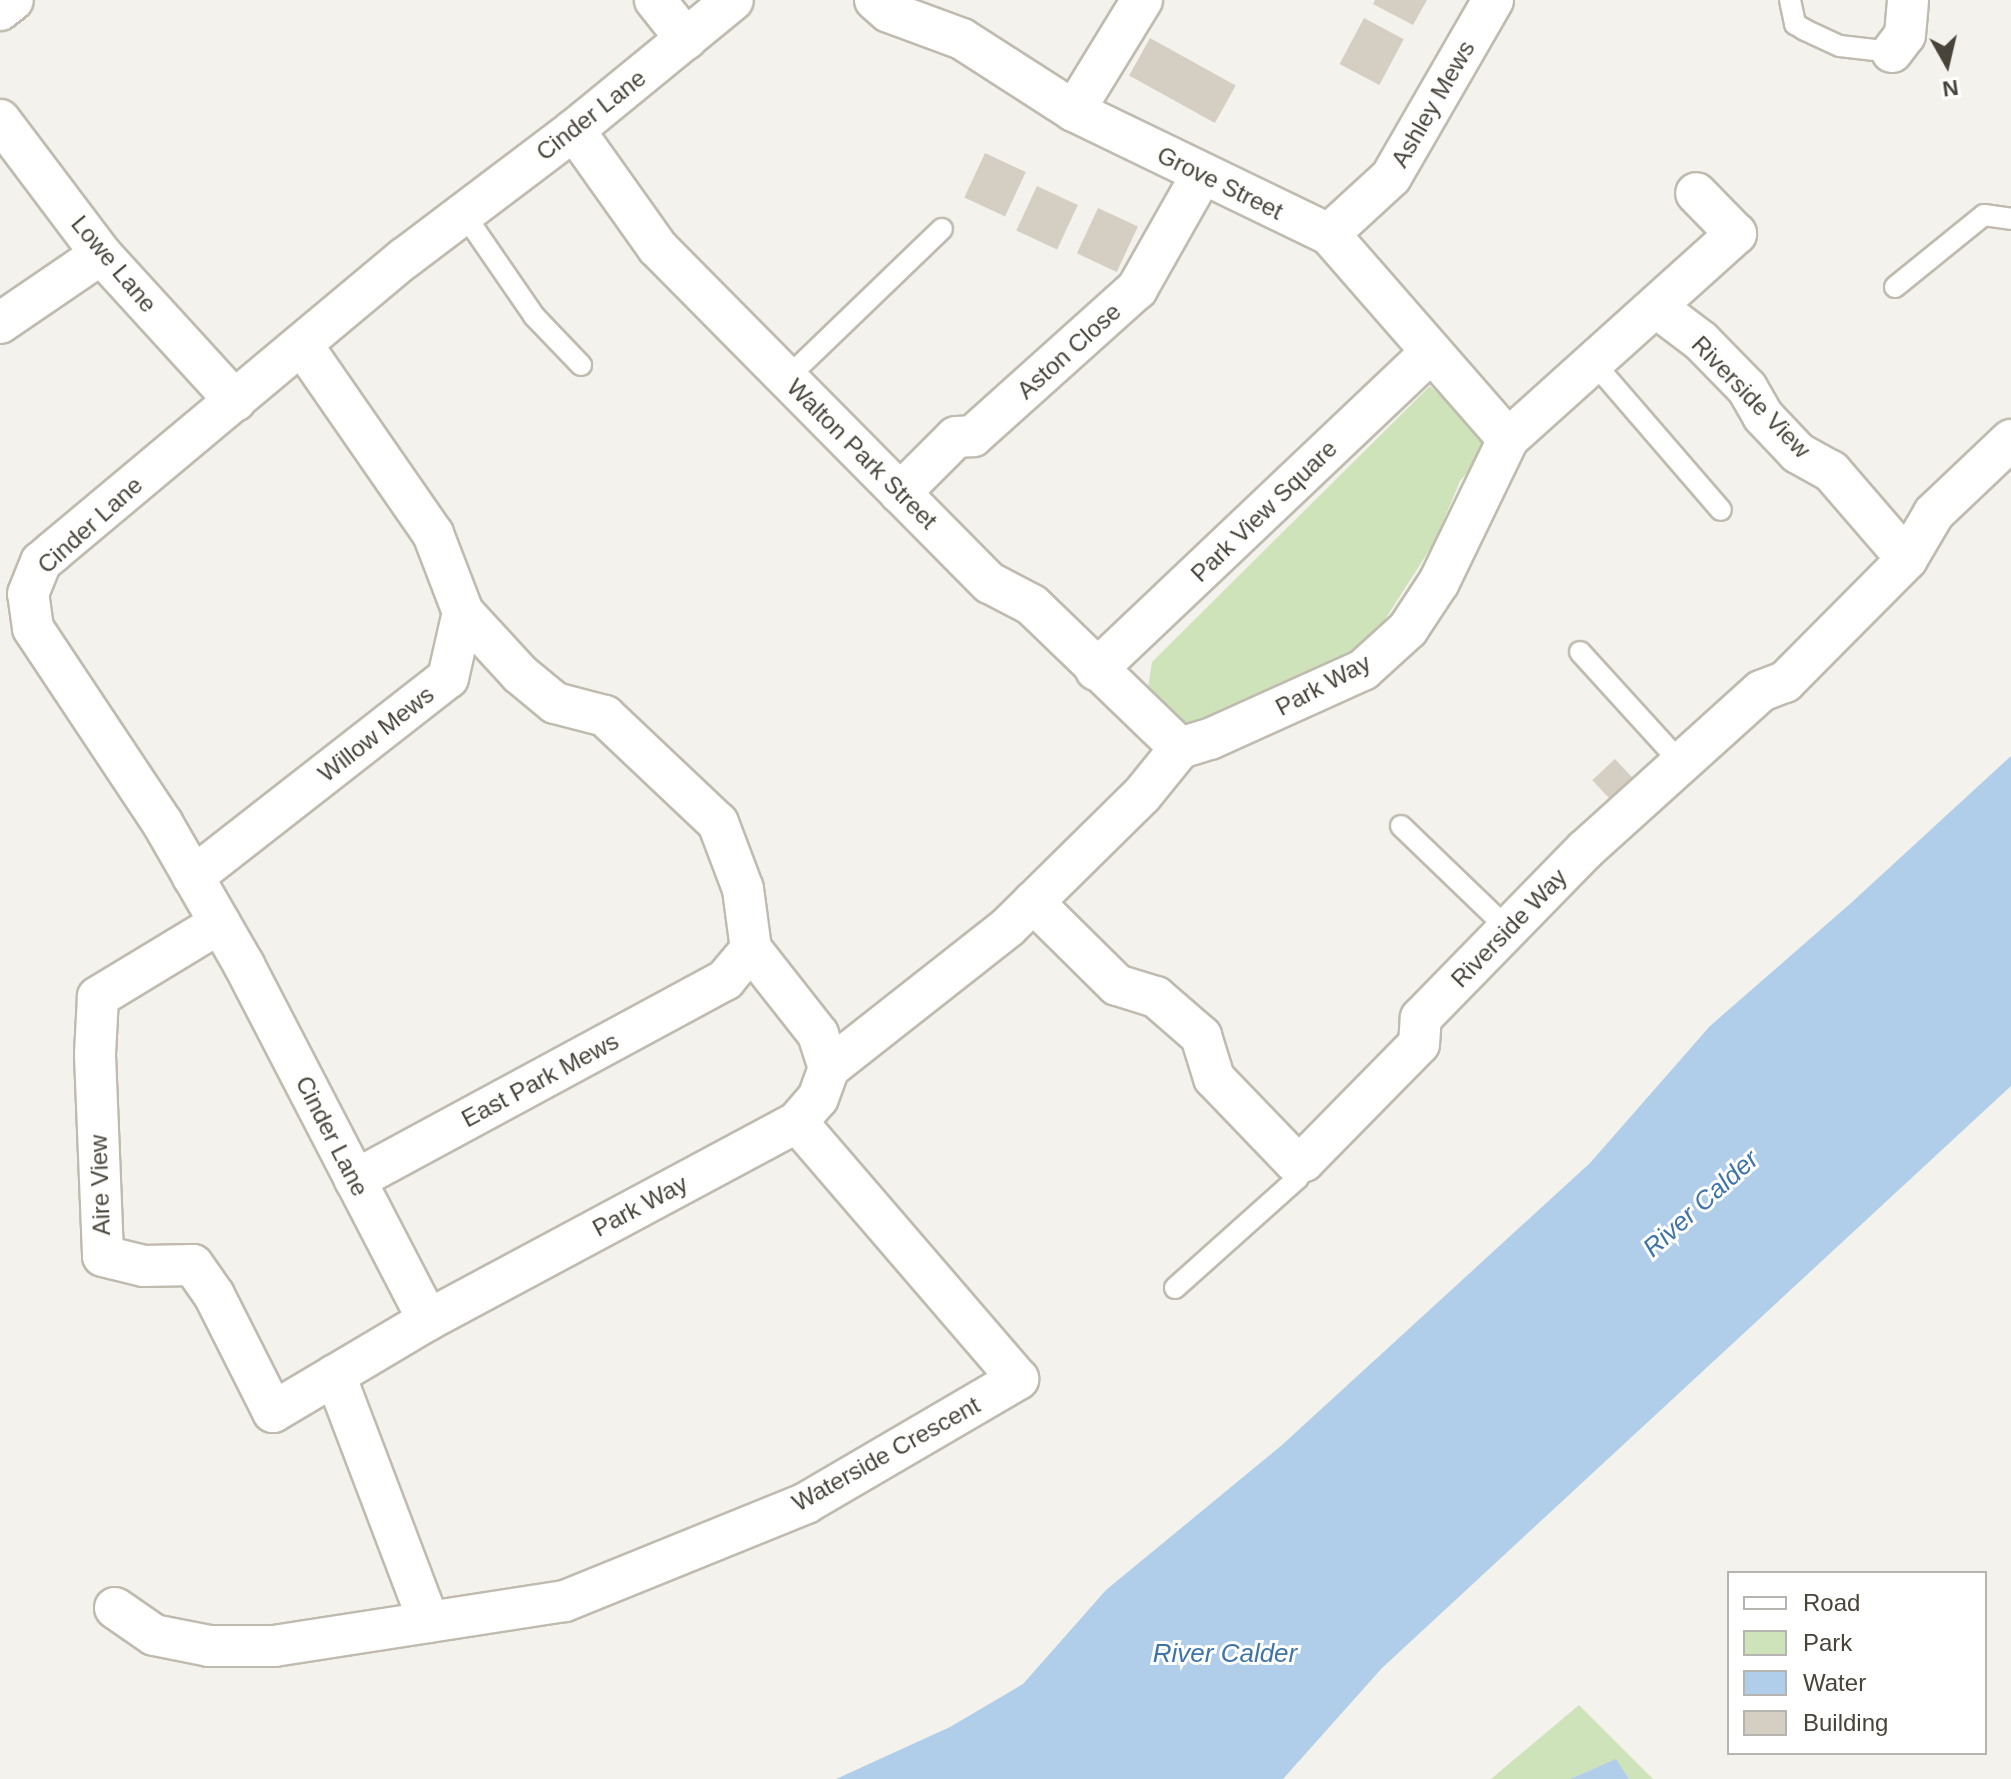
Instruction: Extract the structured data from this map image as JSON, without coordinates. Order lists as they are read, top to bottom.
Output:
{
  "streets": {
    "street": [
      "Ashley Mews",
      "Cinder Lane",
      "Grove Street",
      "Lowe Lane",
      "Aston Close",
      "Riverside View",
      "Walton Park Street",
      "Park View Square",
      "Park Way",
      "Willow Mews",
      "Riverside Way",
      "East Park Mews",
      "Aire View",
      "Waterside Crescent"
    ]
  },
  "crossings": [
    ["Ashley Mews", "Grove Street"],
    ["Cinder Lane", "Lowe Lane"],
    ["Cinder Lane", "Walton Park Street"],
    ["Cinder Lane", "Park Way"],
    ["Cinder Lane", "Willow Mews"],
    ["Cinder Lane", "East Park Mews"],
    ["Cinder Lane", "Aire View"],
    ["Grove Street", "Aston Close"],
    ["Grove Street", "Park View Square"],
    ["Grove Street", "Park Way"],
    ["Aston Close", "Walton Park Street"],
    ["Riverside View", "Park Way"],
    ["Riverside View", "Riverside Way"],
    ["Walton Park Street", "Park View Square"],
    ["Walton Park Street", "Park Way"],
    ["Park Way", "Aire View"],
    ["Park Way", "Waterside Crescent"]
  ],
  "water": ["River Calder"],
  "legend": [
    "Road",
    "Park",
    "Water",
    "Building"
  ],
  "north": "bottom"
}
